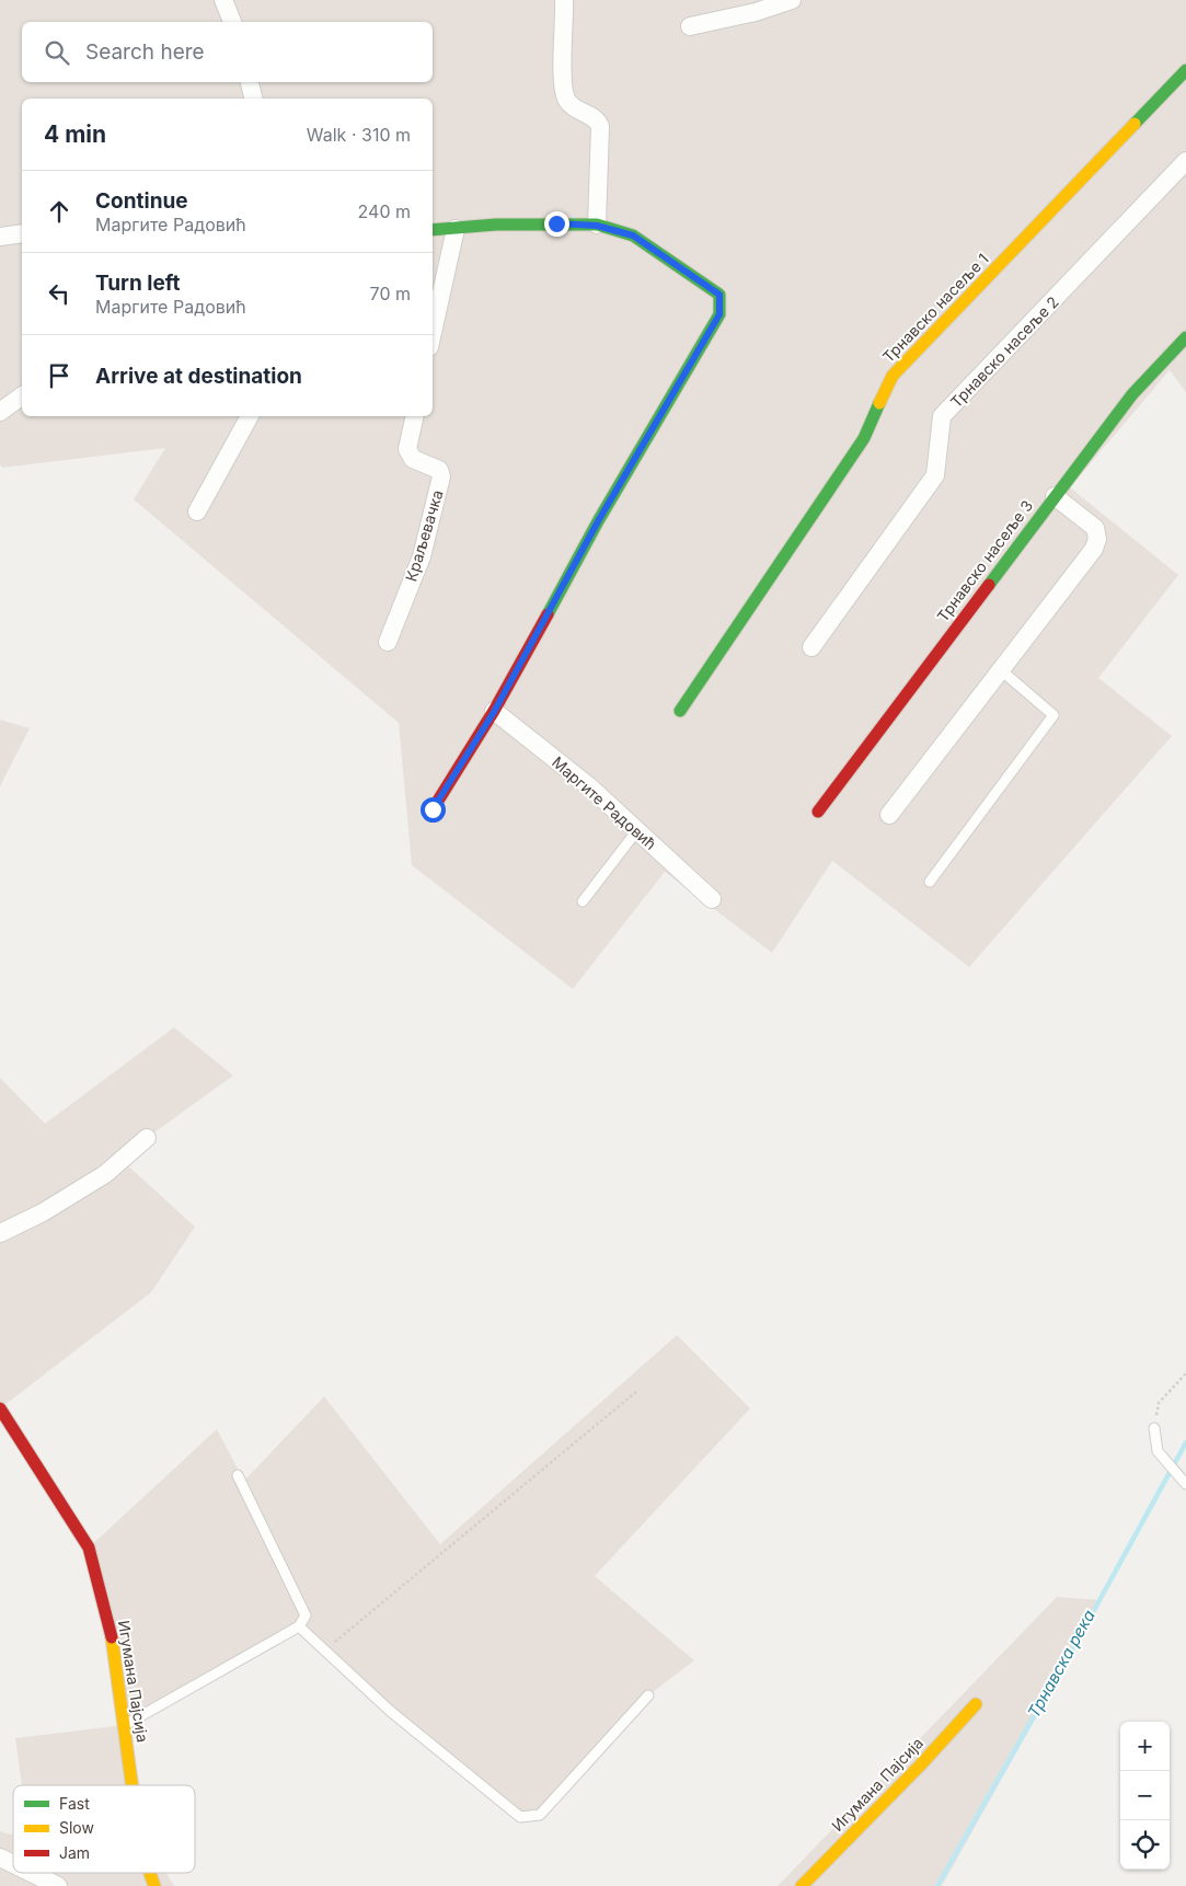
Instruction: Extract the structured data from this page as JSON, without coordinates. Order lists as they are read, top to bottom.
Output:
{
  "streets": {
    "street": [
      "Трнавско насеље 1",
      "Трнавско насеље 2",
      "Краљевачка",
      "Трнавско насеље 3",
      "Маргите Радовић",
      "Игумана Пајсија"
    ]
  },
  "water": ["Трнавска река"],
  "legend": ["Fast", "Slow", "Jam"],
  "page": {
    "search": "Search here",
    "heading": ["4 min", "Walk · 310 m"],
    "list": [
      ["Continue", "Маргите Радовић", "240 m"],
      ["Turn left", "Маргите Радовић", "70 m"],
      "Arrive at destination"
    ],
    "map_buttons": ["+", "−"]
  }
}
